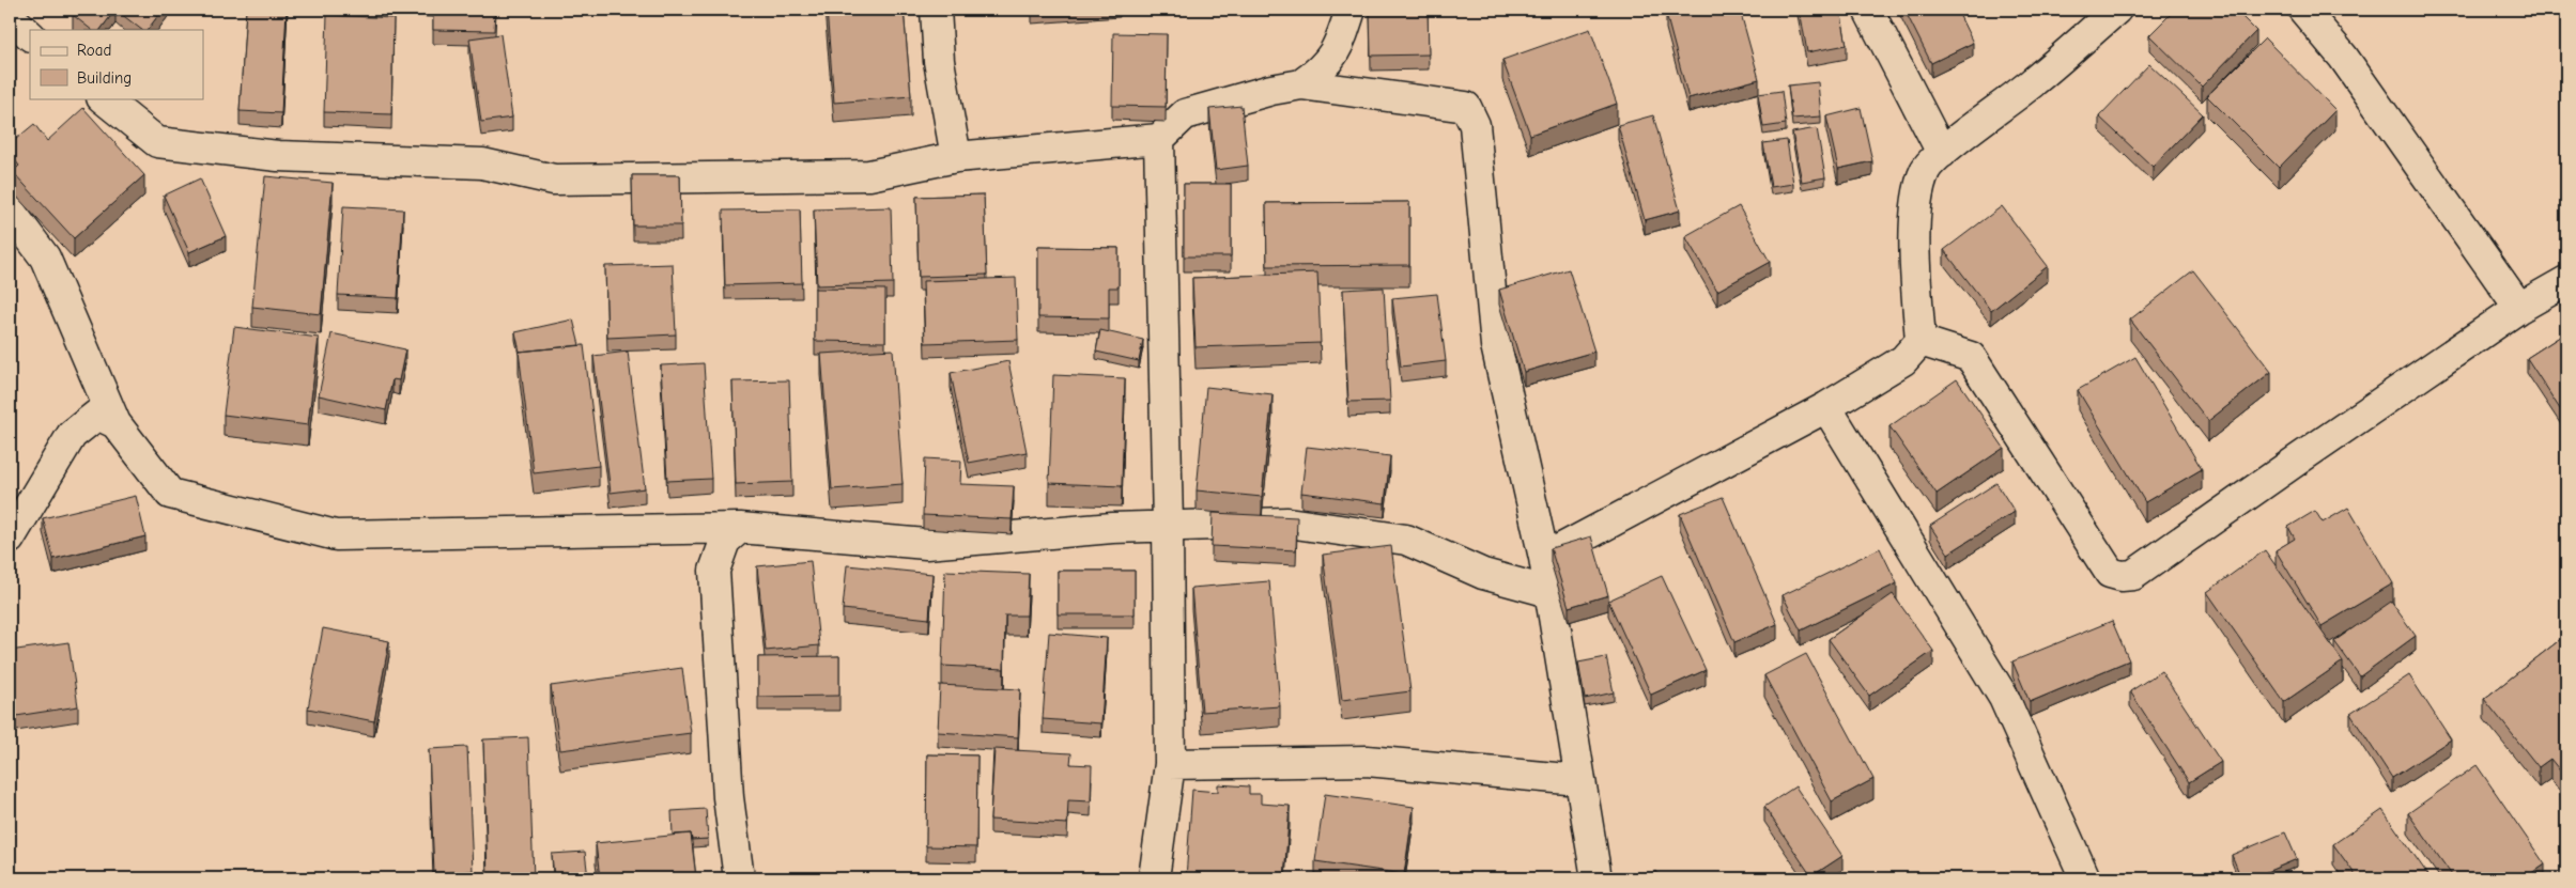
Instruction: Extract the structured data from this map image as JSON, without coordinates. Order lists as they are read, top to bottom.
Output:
{
  "legend": ["Road", "Building"]
}
